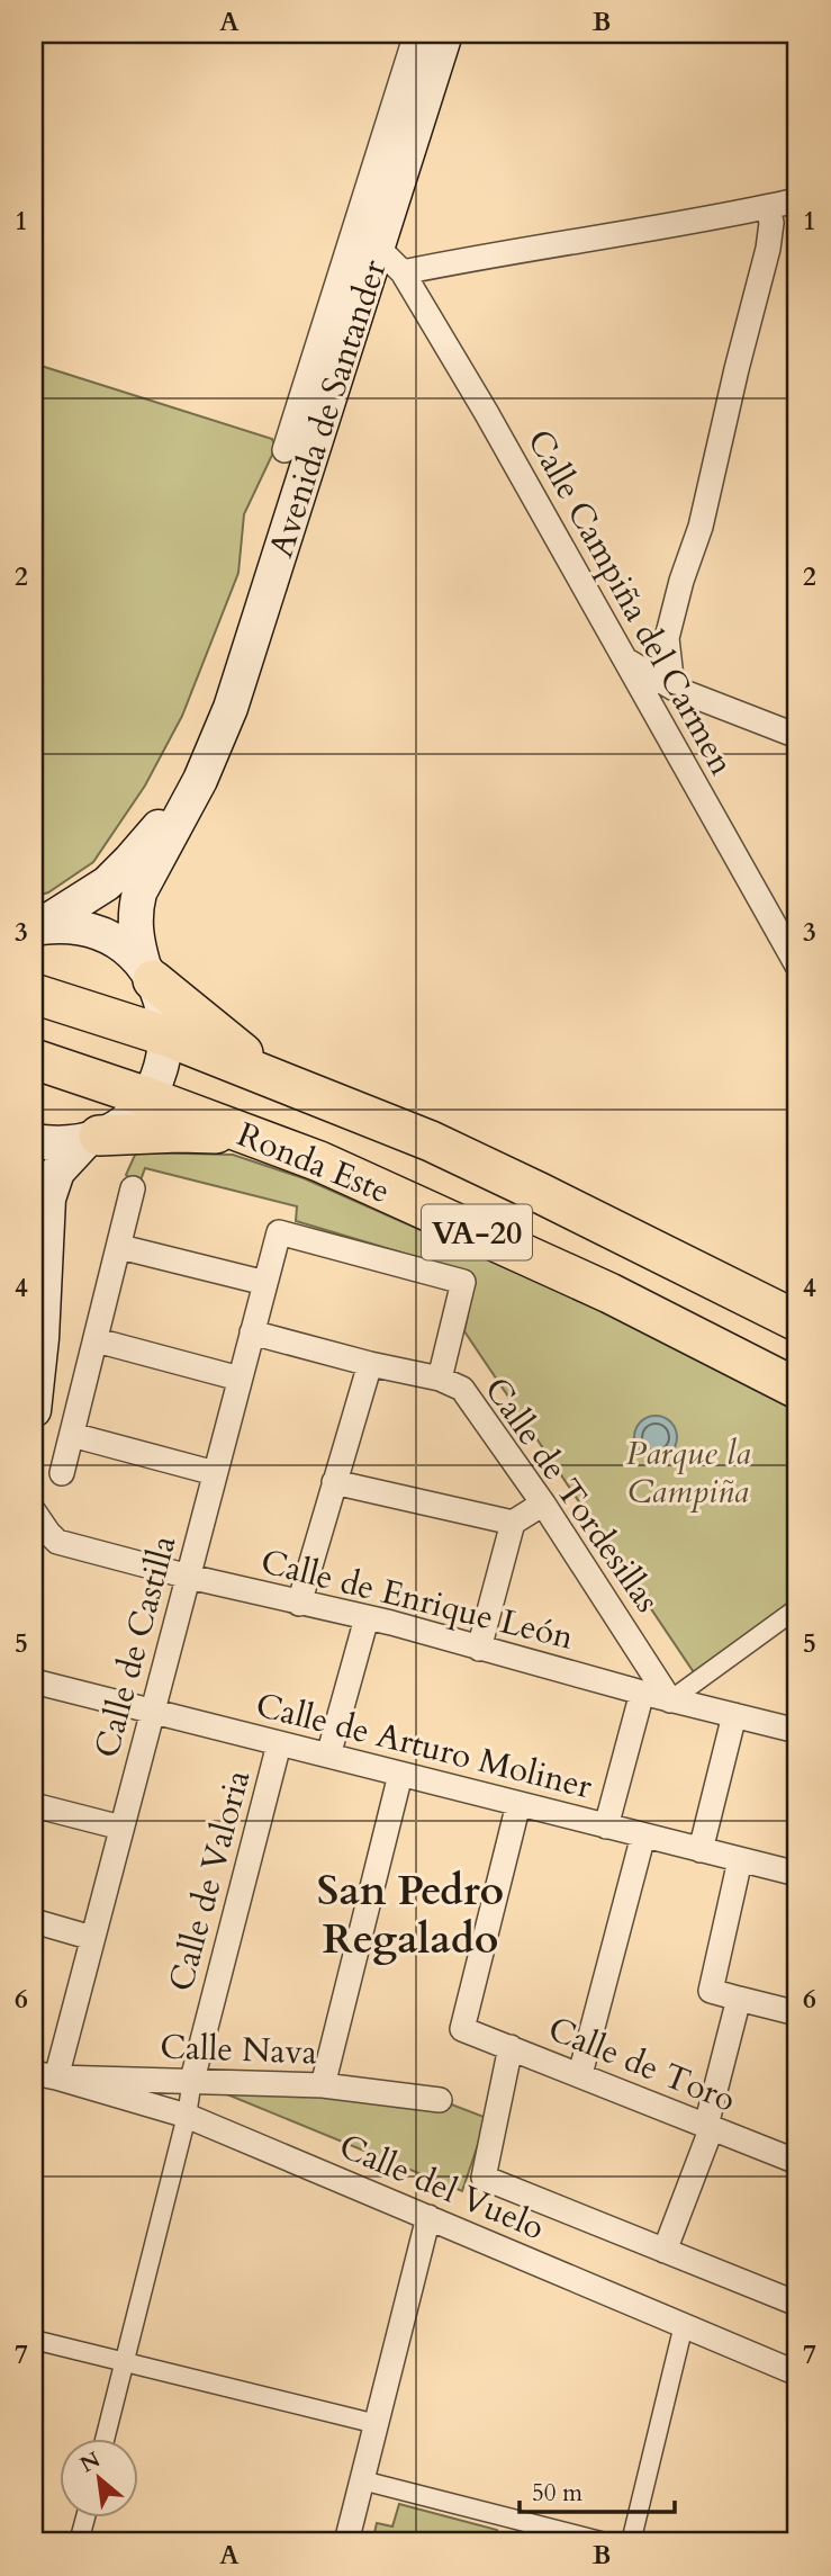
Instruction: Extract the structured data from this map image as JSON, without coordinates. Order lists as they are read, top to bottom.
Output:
{
  "streets": {
    "highway": ["Ronda Este", "VA-20"],
    "main road": ["Avenida de Santander"],
    "street": [
      "Calle Campiña del Carmen",
      "Calle de Tordesillas",
      "Calle de Enrique León",
      "Calle de Castilla",
      "Calle de Arturo Moliner",
      "Calle de Valoria",
      "Calle Nava",
      "Calle de Toro",
      "Calle del Vuelo"
    ]
  },
  "crossings": [
    ["Avenida de Santander", "Calle Campiña del Carmen"],
    ["Avenida de Santander", "Ronda Este"],
    ["Calle de Tordesillas", "Calle de Enrique León"],
    ["Calle de Tordesillas", "Calle de Castilla"],
    ["Calle de Enrique León", "Calle de Castilla"],
    ["Calle de Castilla", "Calle de Arturo Moliner"],
    ["Calle de Castilla", "Calle Nava"],
    ["Calle de Castilla", "Calle del Vuelo"],
    ["Calle de Arturo Moliner", "Calle de Valoria"],
    ["Calle de Arturo Moliner", "Calle de Toro"],
    ["Calle de Valoria", "Calle Nava"],
    ["Calle Nava", "Calle del Vuelo"],
    ["Calle de Toro", "Calle del Vuelo"]
  ],
  "districts": ["San Pedro Regalado"],
  "parks": ["Parque la Campiña"],
  "scale_bar": "50 m",
  "north": "top left",
  "grid": {
    "columns": ["A", "B"],
    "rows": [
      "1",
      "2",
      "3",
      "4",
      "5",
      "6",
      "7"
    ]
  }
}
